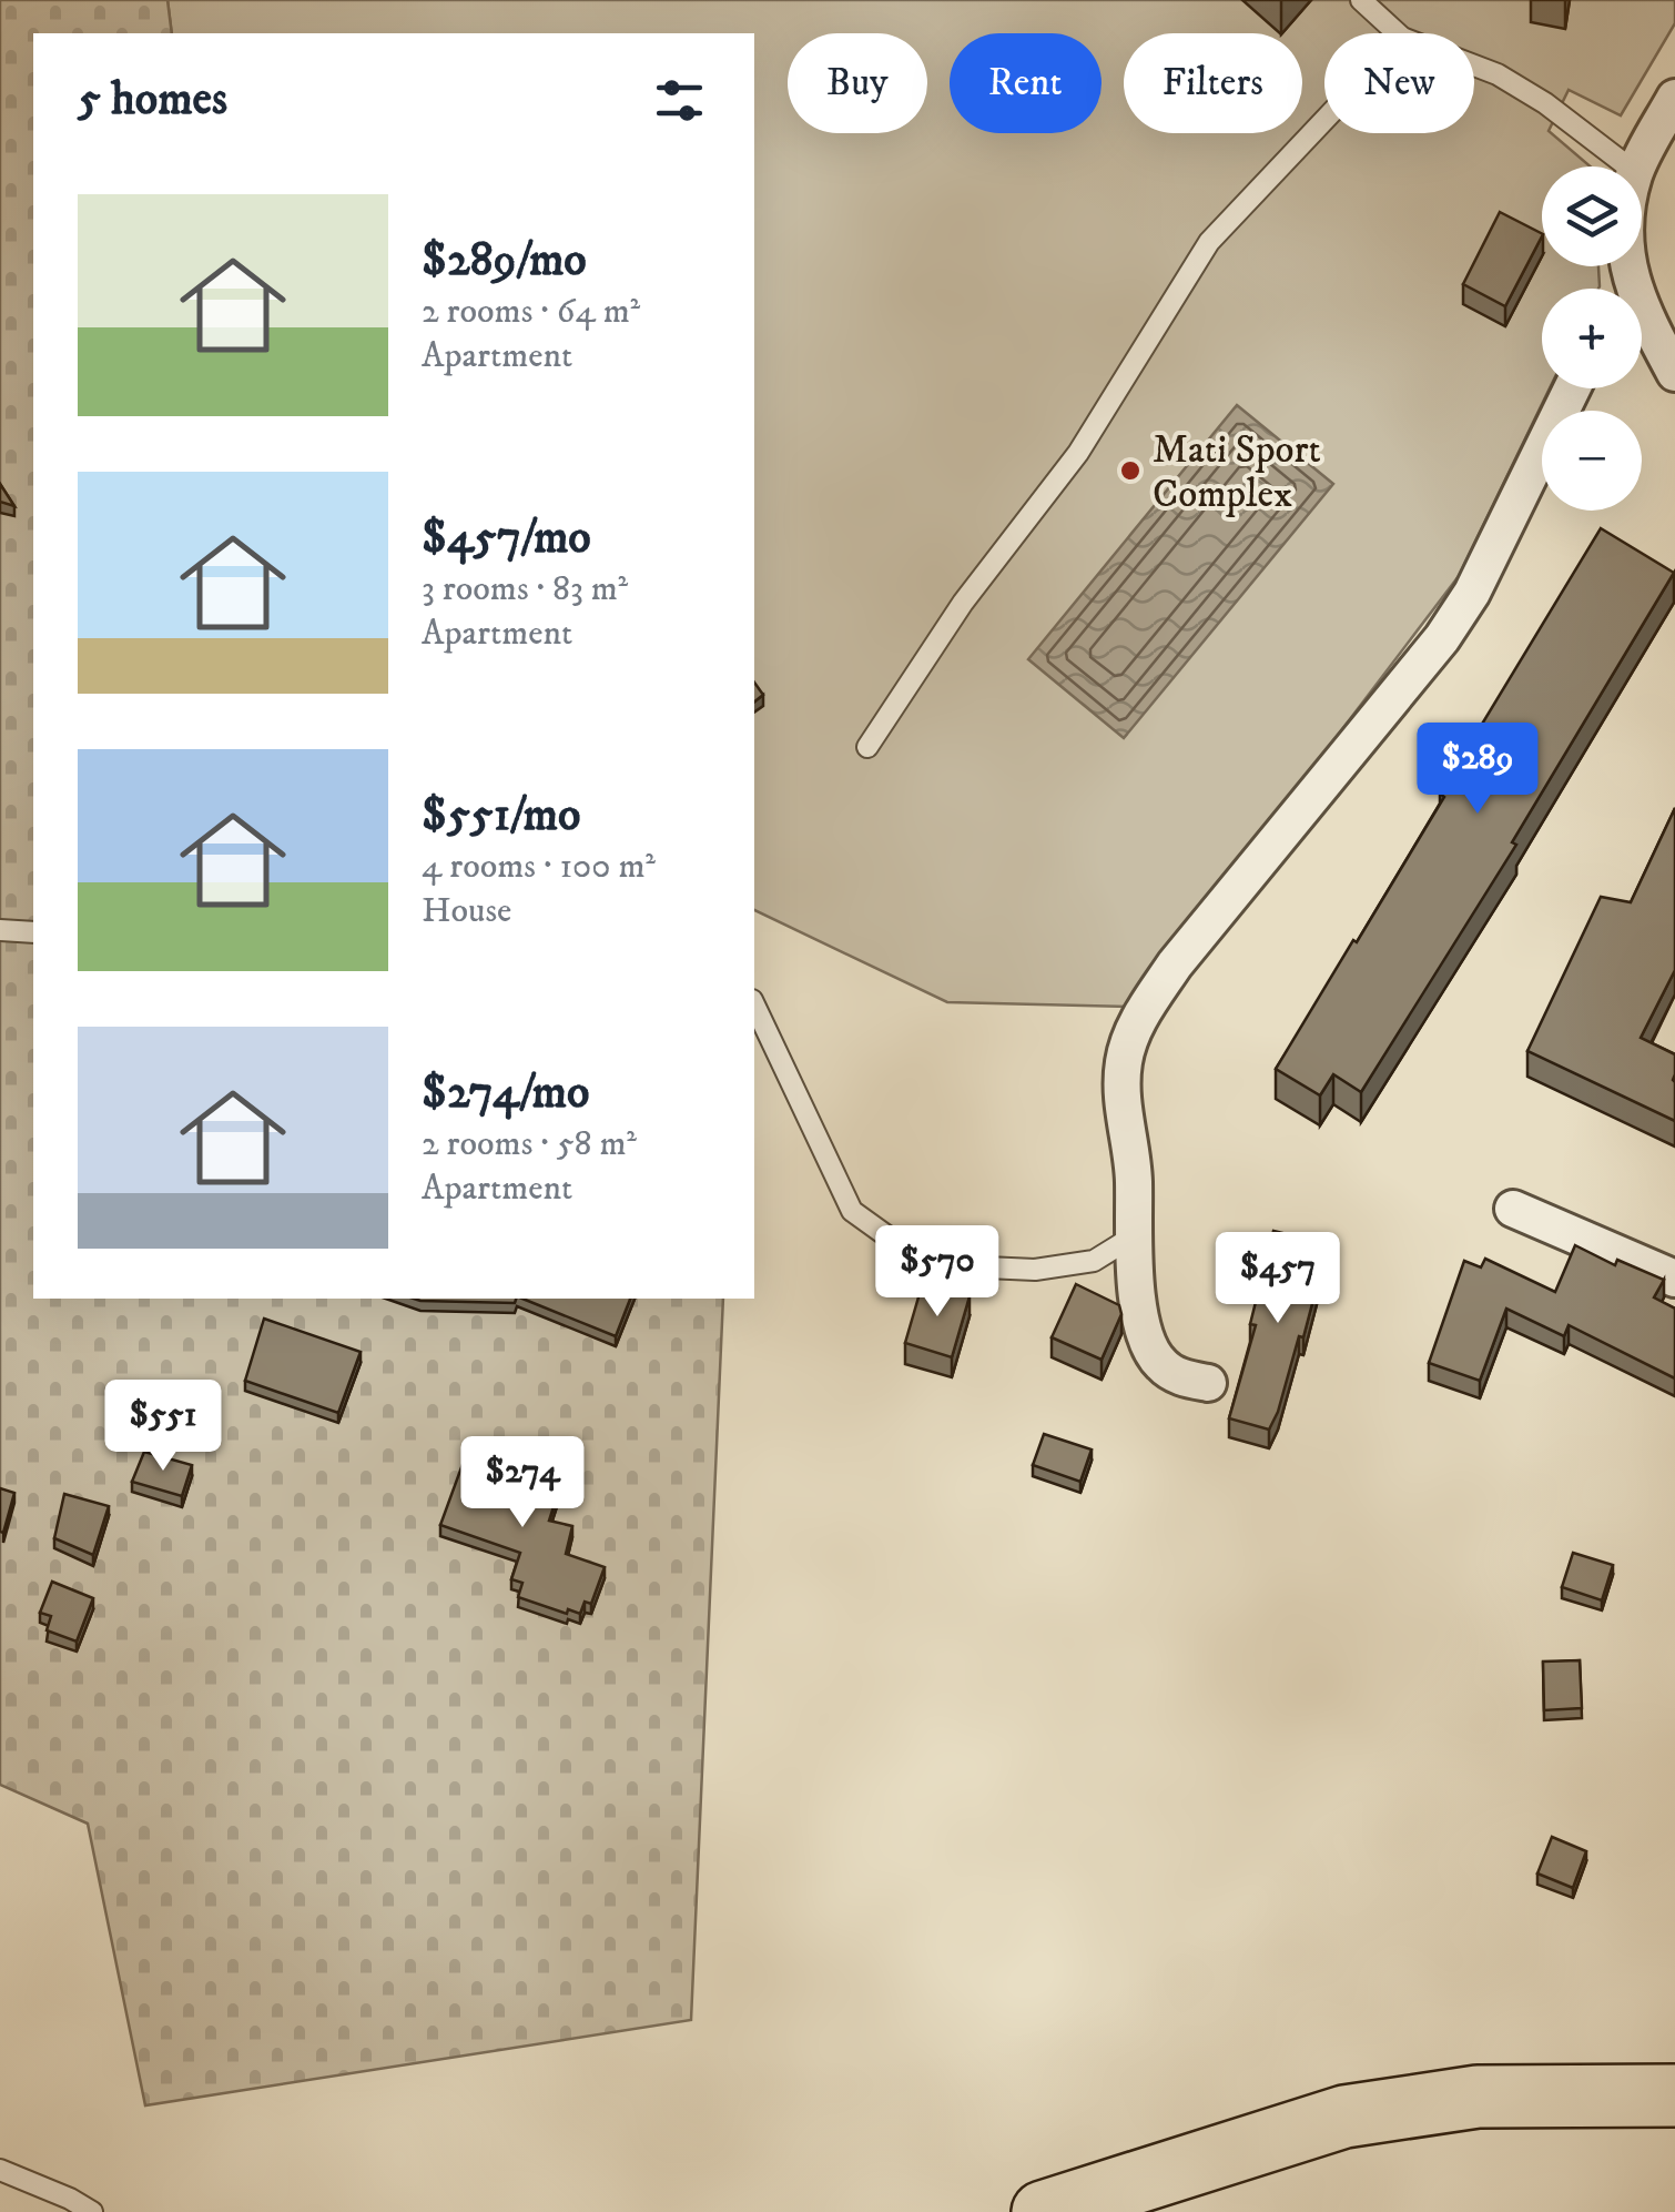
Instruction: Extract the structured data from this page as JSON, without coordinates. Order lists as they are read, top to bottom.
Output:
{
  "places": ["Mati Sport Complex"],
  "page": {
    "chip": [
      "Buy",
      "Rent",
      "Filters",
      "New"
    ],
    "heading": "5 homes",
    "map_buttons": ["+", "−"],
    "list": [
      {
        "name": "$289/mo",
        "note": "2 rooms · 64 m² · Apartment"
      },
      {
        "name": "$457/mo",
        "note": "3 rooms · 83 m² · Apartment"
      },
      {
        "name": "$551/mo",
        "note": "4 rooms · 100 m² · House"
      },
      {
        "name": "$274/mo",
        "note": "2 rooms · 58 m² · Apartment"
      }
    ],
    "price": [
      "$289",
      "$570",
      "$457",
      "$551",
      "$274"
    ]
  }
}
